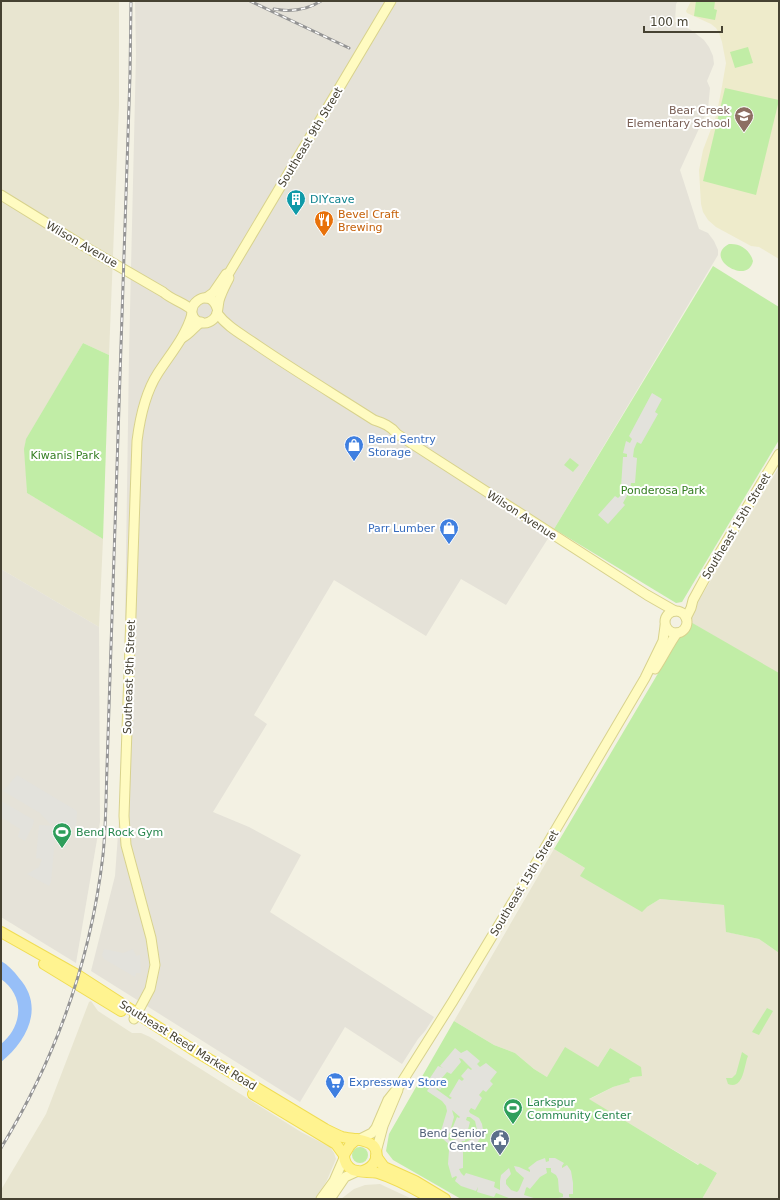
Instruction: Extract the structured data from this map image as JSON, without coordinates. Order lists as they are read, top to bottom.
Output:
{
  "streets": {
    "main road": ["Southeast 15th Street", "Southeast Reed Market Road"],
    "street": ["Southeast 9th Street", "Wilson Avenue"]
  },
  "crossings": [
    ["Southeast 9th Street", "Wilson Avenue"],
    ["Southeast 9th Street", "Southeast Reed Market Road"],
    ["Wilson Avenue", "Southeast 15th Street"],
    ["Southeast 15th Street", "Southeast Reed Market Road"]
  ],
  "parks": ["Kiwanis Park", "Ponderosa Park"],
  "places": {
    "school or university": ["Bear Creek Elementary School"],
    "building": ["DIYcave"],
    "restaurant": ["Bevel Craft Brewing"],
    "shop": ["Bend Sentry Storage", "Parr Lumber"],
    "sports": ["Bend Rock Gym", "Larkspur Community Center"],
    "supermarket": ["Expressway Store"],
    "public building": ["Bend Senior Center"]
  },
  "scale_bar": "100 m"
}
